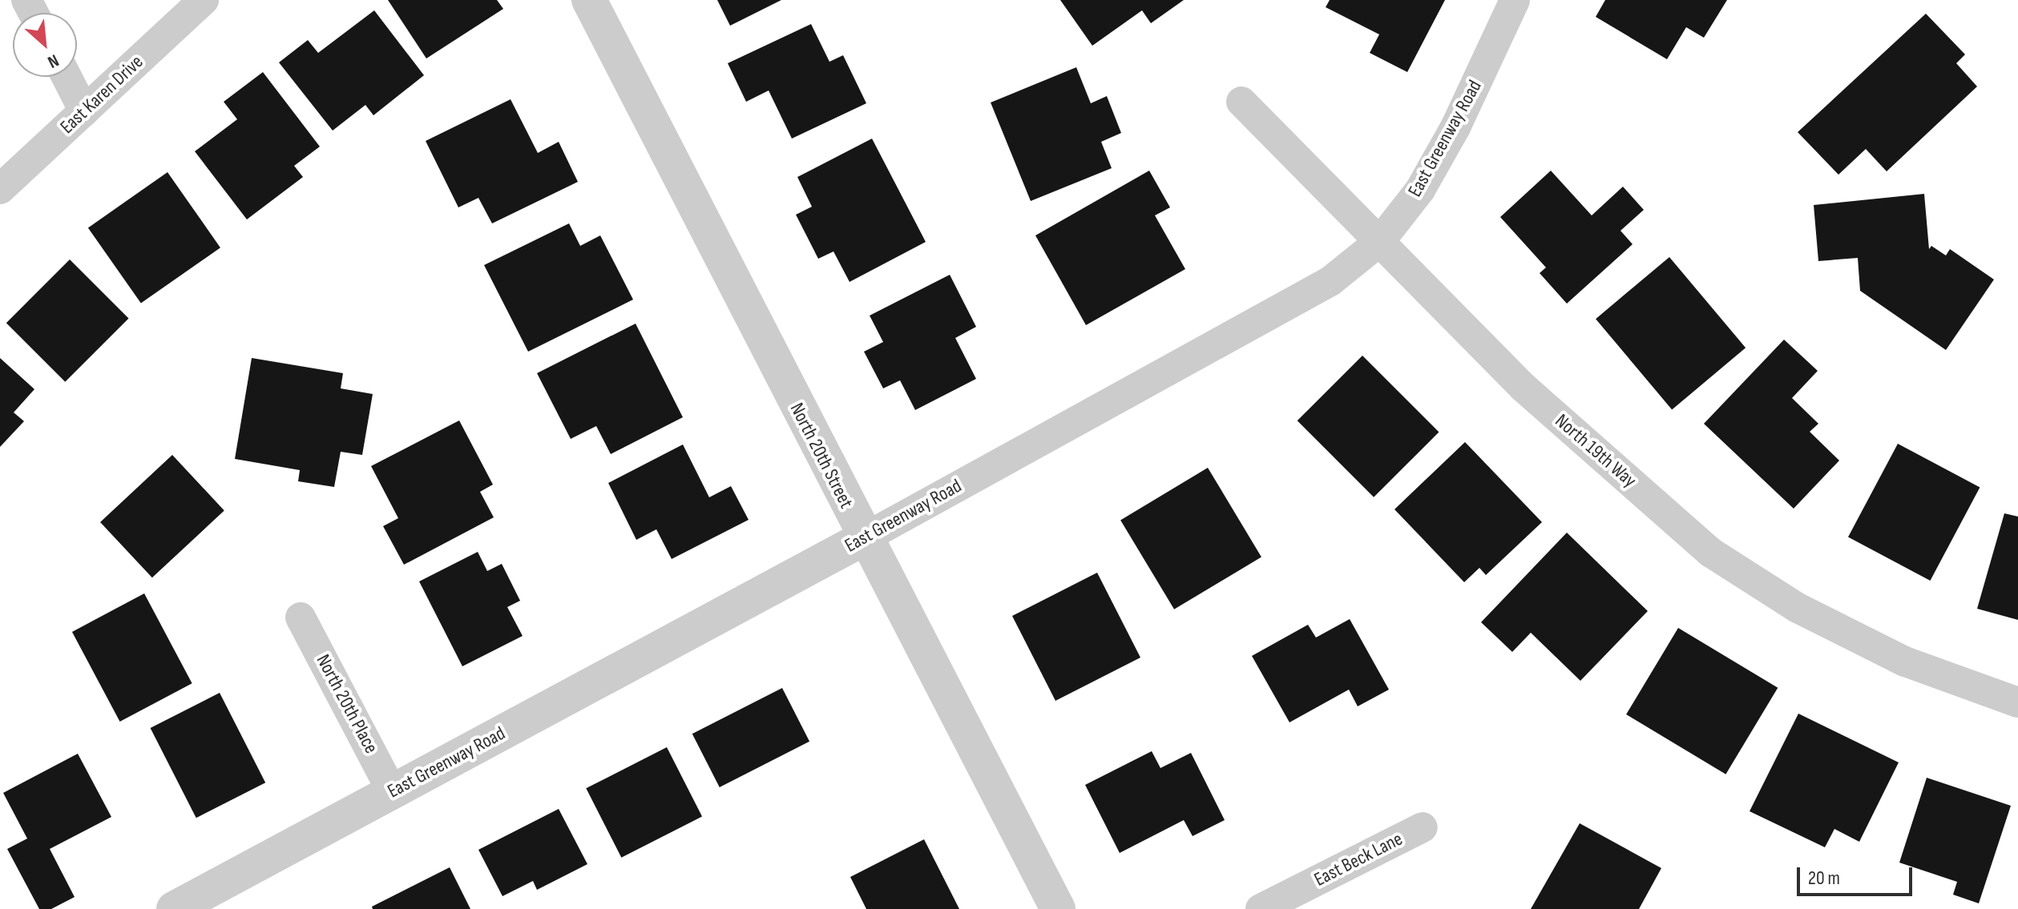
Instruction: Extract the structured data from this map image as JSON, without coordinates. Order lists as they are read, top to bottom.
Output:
{
  "streets": {
    "street": [
      "East Karen Drive",
      "East Greenway Road",
      "North 19th Way",
      "North 20th Street",
      "North 20th Place",
      "East Beck Lane"
    ]
  },
  "crossings": [
    ["East Greenway Road", "North 19th Way"],
    ["East Greenway Road", "North 20th Street"],
    ["East Greenway Road", "North 20th Place"]
  ],
  "scale_bar": "20 m",
  "north": "bottom right"
}
